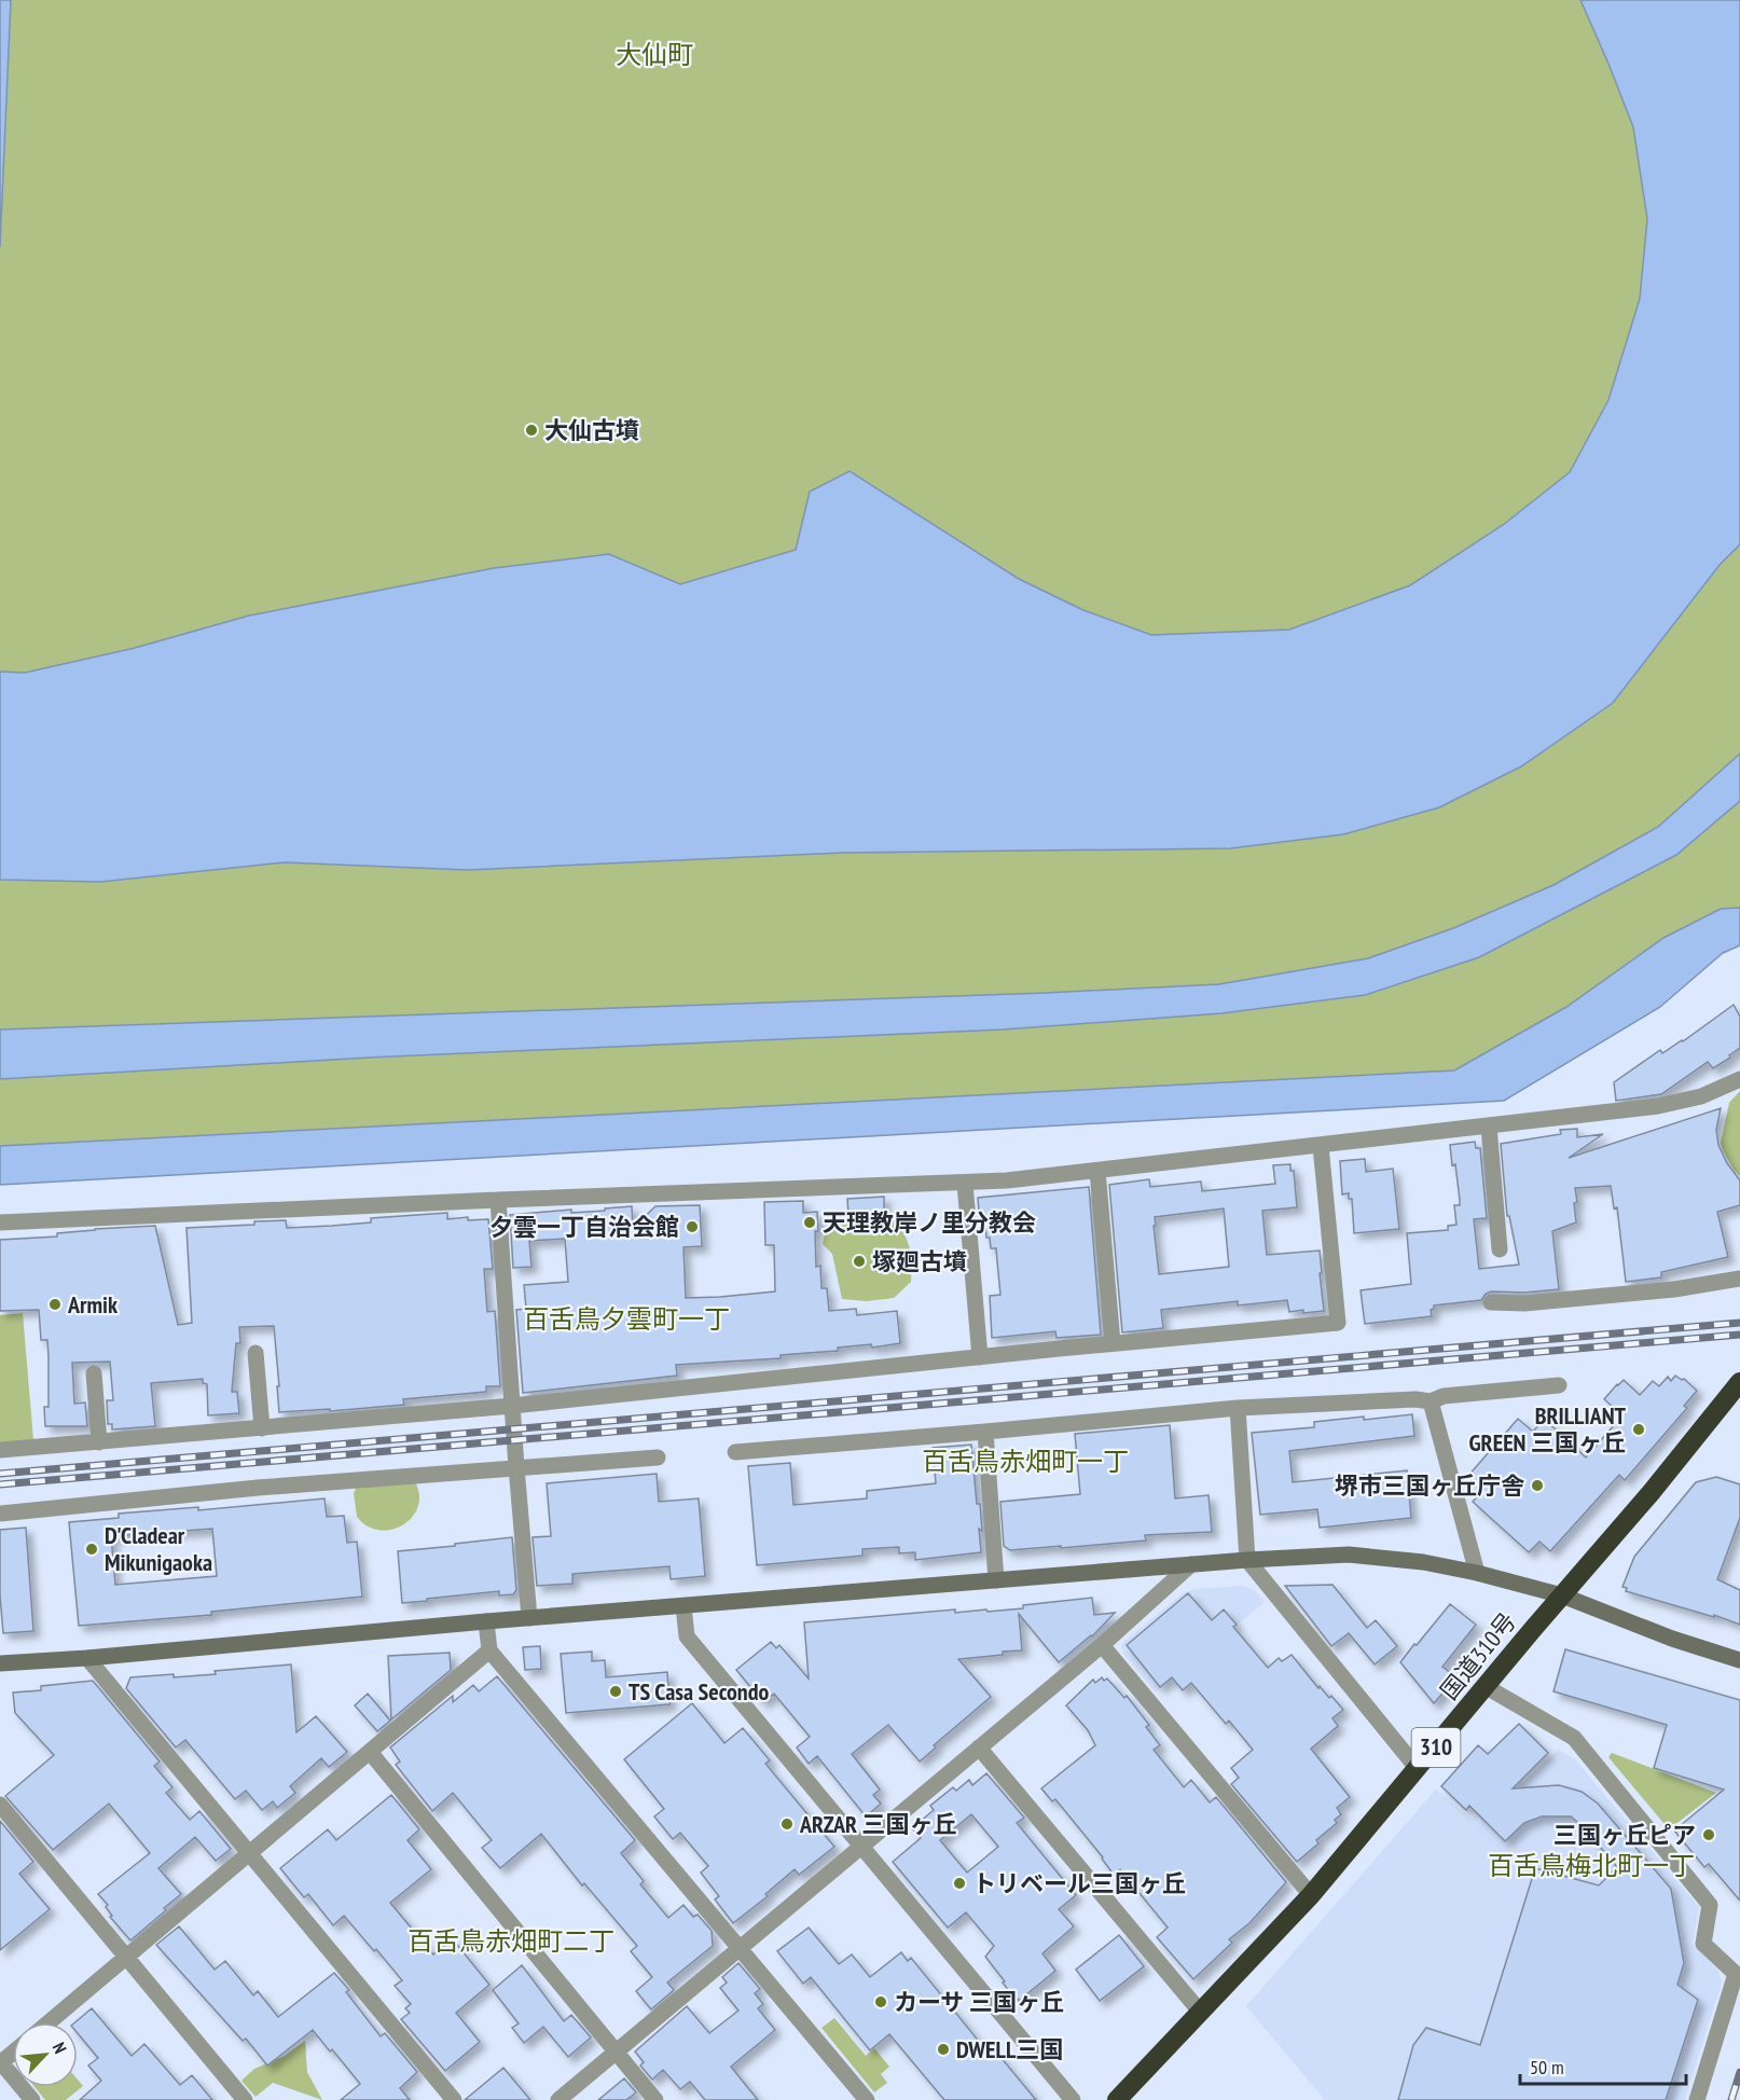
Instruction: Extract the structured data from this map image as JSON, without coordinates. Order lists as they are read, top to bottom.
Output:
{
  "streets": {
    "highway": ["国道310号", "310"]
  },
  "districts": [
    "大仙町",
    "百舌鳥夕雲町一丁",
    "百舌鳥赤畑町一丁",
    "百舌鳥梅北町一丁",
    "百舌鳥赤畑町二丁"
  ],
  "places": [
    "大仙古墳",
    "天理教岸ノ里分教会",
    "夕雲一丁自治会館",
    "塚廻古墳",
    "Armik",
    "BRILLIANT GREEN 三国ヶ丘",
    "堺市三国ヶ丘庁舎",
    "D'Cladear Mikunigaoka",
    "TS Casa Secondo",
    "ARZAR 三国ヶ丘",
    "三国ヶ丘ピア",
    "トリベール三国ヶ丘",
    "カーサ 三国ヶ丘",
    "DWELL三国"
  ],
  "scale_bar": "50 m",
  "north": "top right"
}
